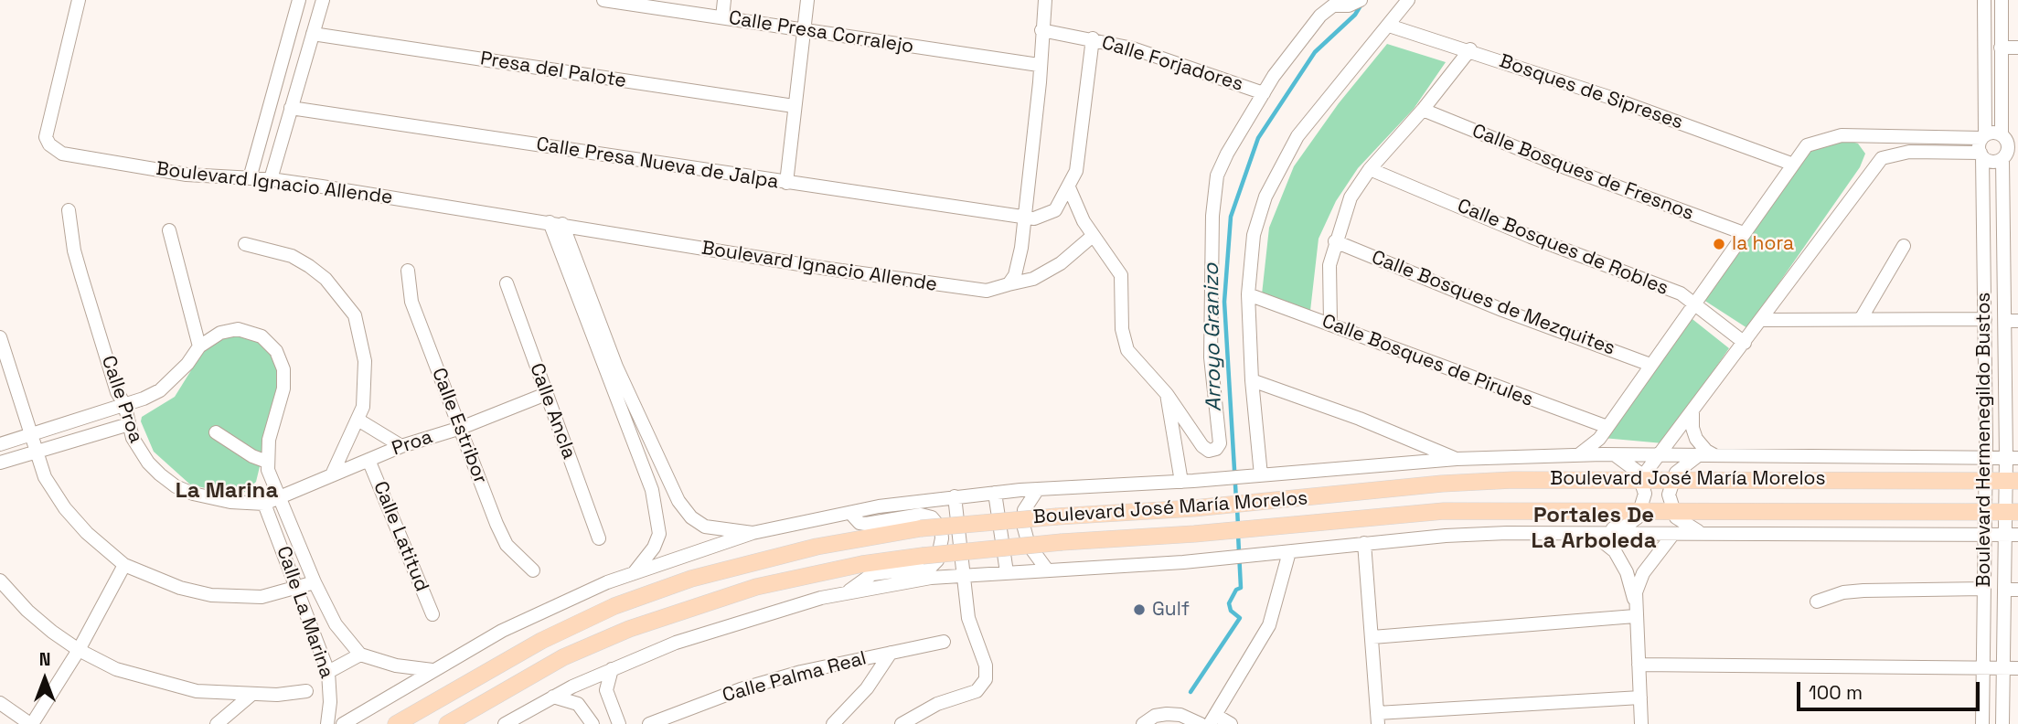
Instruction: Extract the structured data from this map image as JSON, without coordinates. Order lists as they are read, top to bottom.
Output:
{
  "streets": {
    "main road": ["Boulevard José María Morelos"],
    "street": [
      "Calle Presa Corralejo",
      "Calle Forjadores",
      "Presa del Palote",
      "Bosques de Sipreses",
      "Calle Presa Nueva de Jalpa",
      "Calle Bosques de Fresnos",
      "Boulevard Ignacio Allende",
      "Calle Bosques de Robles",
      "Calle Bosques de Mezquites",
      "Calle Bosques de Pirules",
      "Calle Proa",
      "Calle Ancla",
      "Calle Estribor",
      "Boulevard Hermenegildo Bustos",
      "Proa",
      "Calle Latitud",
      "Calle La Marina",
      "Calle Palma Real"
    ]
  },
  "crossings": [
    ["Calle Proa", "Calle La Marina"],
    ["Calle Ancla", "Proa"],
    ["Calle Estribor", "Proa"],
    ["Boulevard Hermenegildo Bustos", "Boulevard José María Morelos"],
    ["Proa", "Calle Latitud"],
    ["Proa", "Calle La Marina"]
  ],
  "districts": ["La Marina", "Portales De La Arboleda"],
  "water": ["Arroyo Granizo"],
  "places": ["la hora", "Gulf"],
  "scale_bar": "100 m",
  "north": "top"
}
